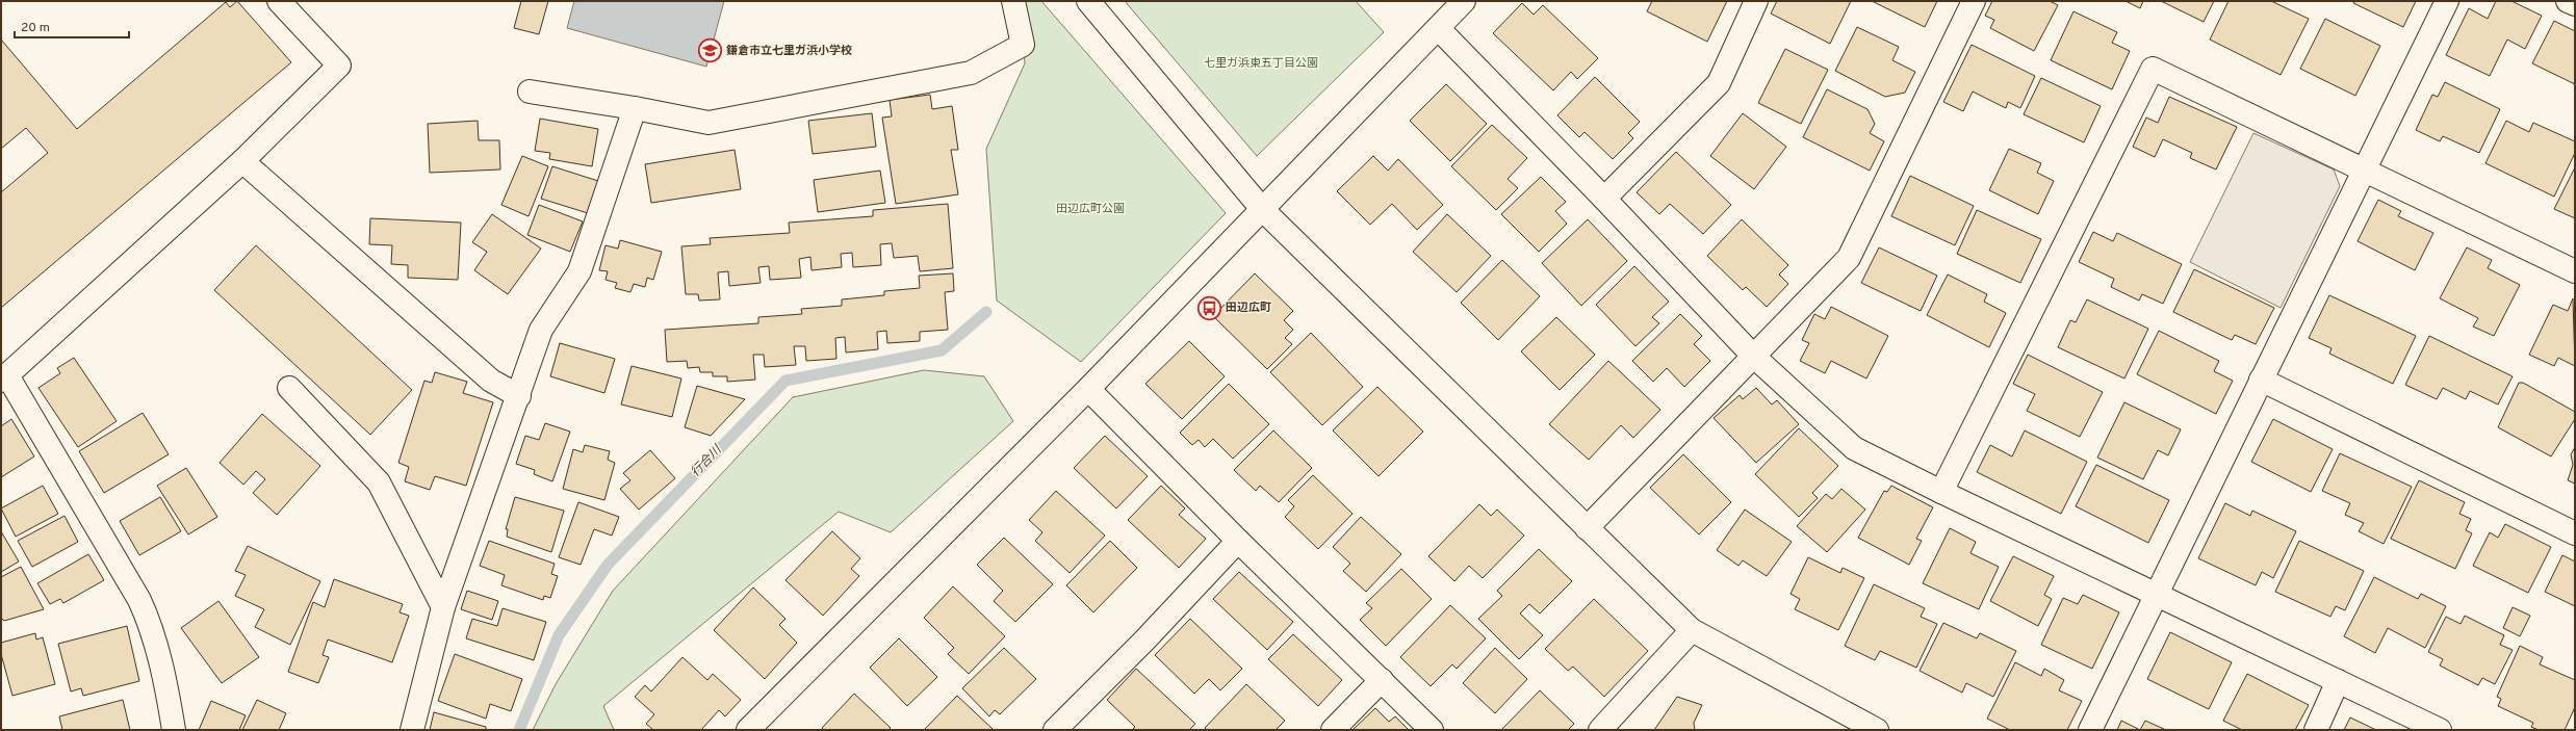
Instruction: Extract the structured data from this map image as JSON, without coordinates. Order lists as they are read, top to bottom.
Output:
{
  "water": ["行合川"],
  "parks": ["七里ガ浜東五丁目公園", "田辺広町公園"],
  "places": {
    "school or university": ["鎌倉市立七里ガ浜小学校"],
    "bus stop": ["田辺広町"]
  },
  "scale_bar": "20 m"
}
